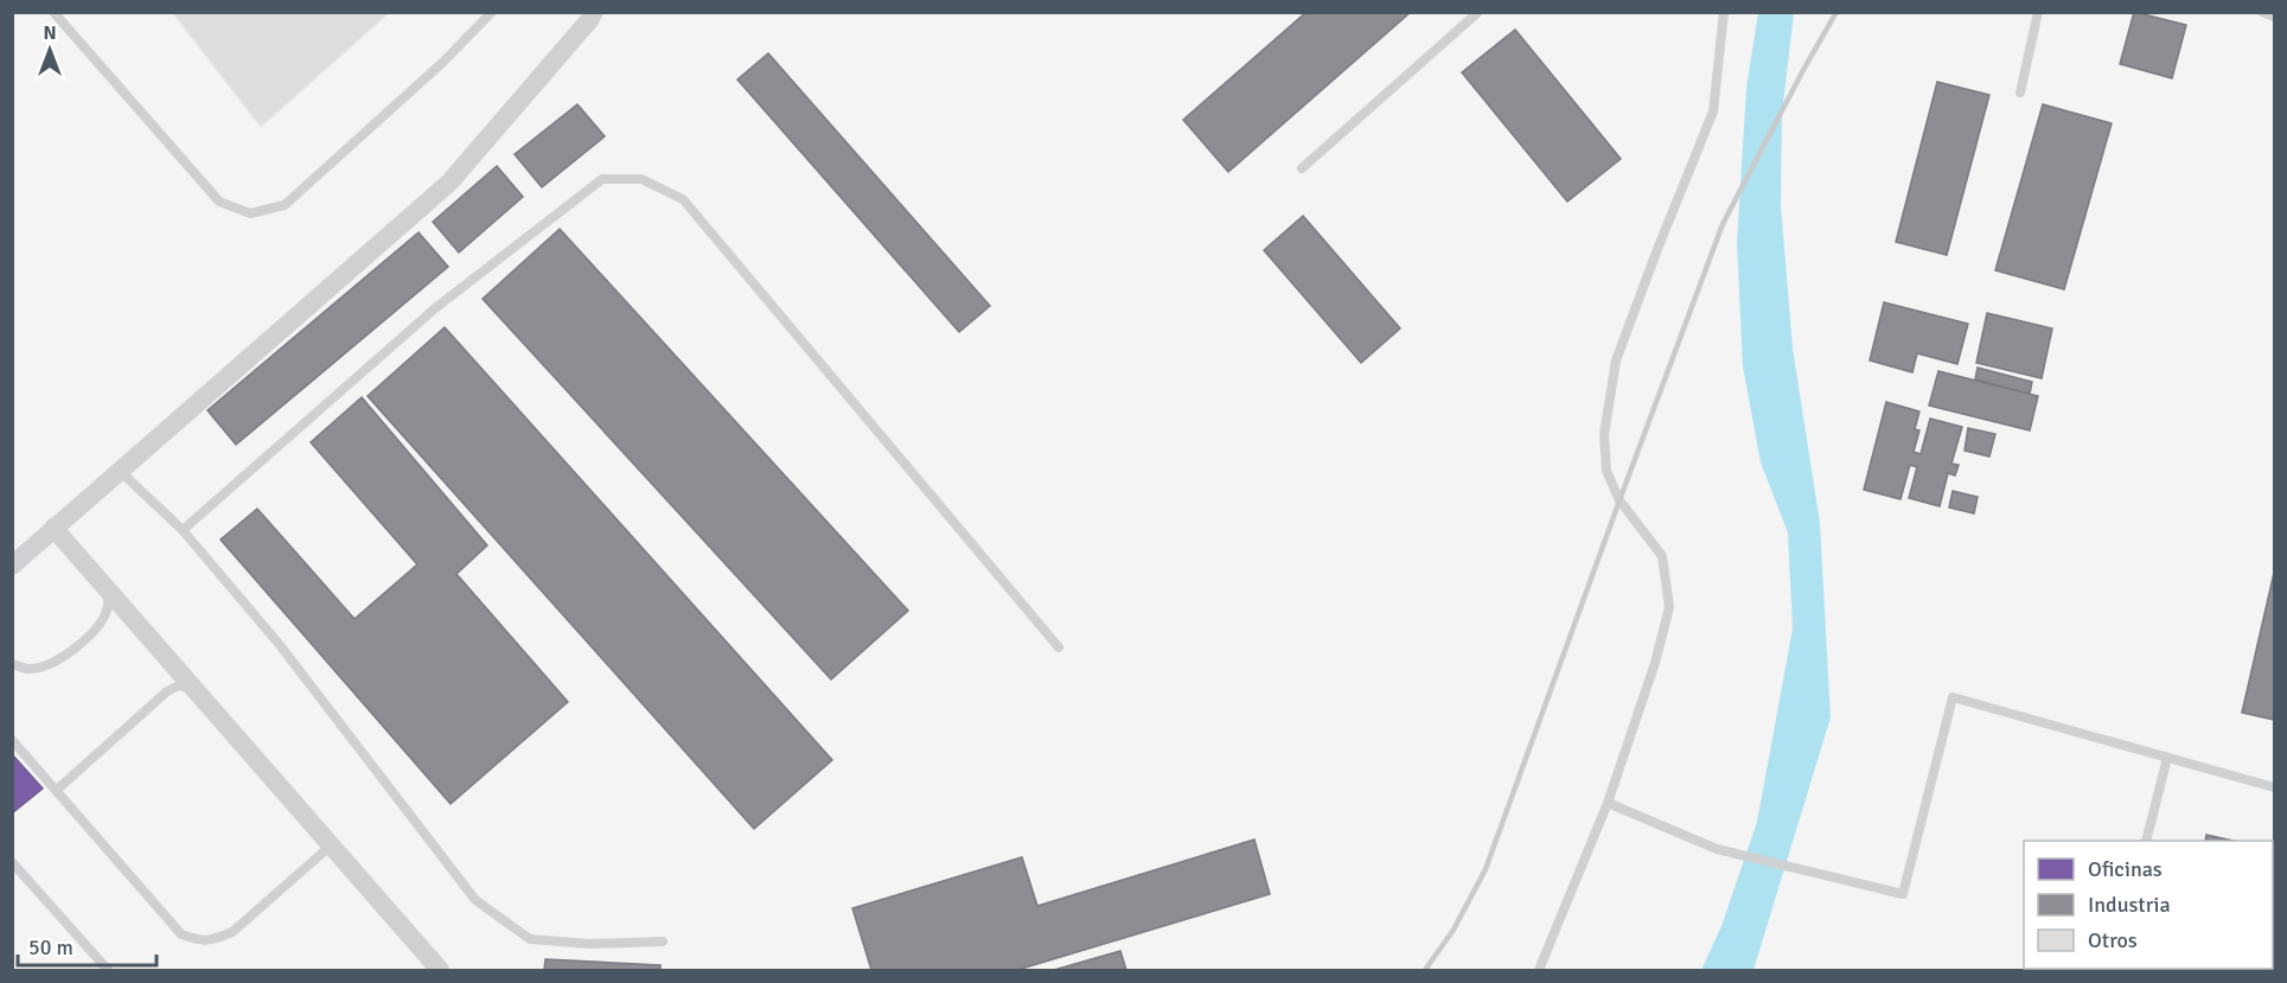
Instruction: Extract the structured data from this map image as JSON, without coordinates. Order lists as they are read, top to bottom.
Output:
{
  "legend": ["Oficinas", "Industria", "Otros"],
  "scale_bar": "50 m",
  "north": "top"
}
